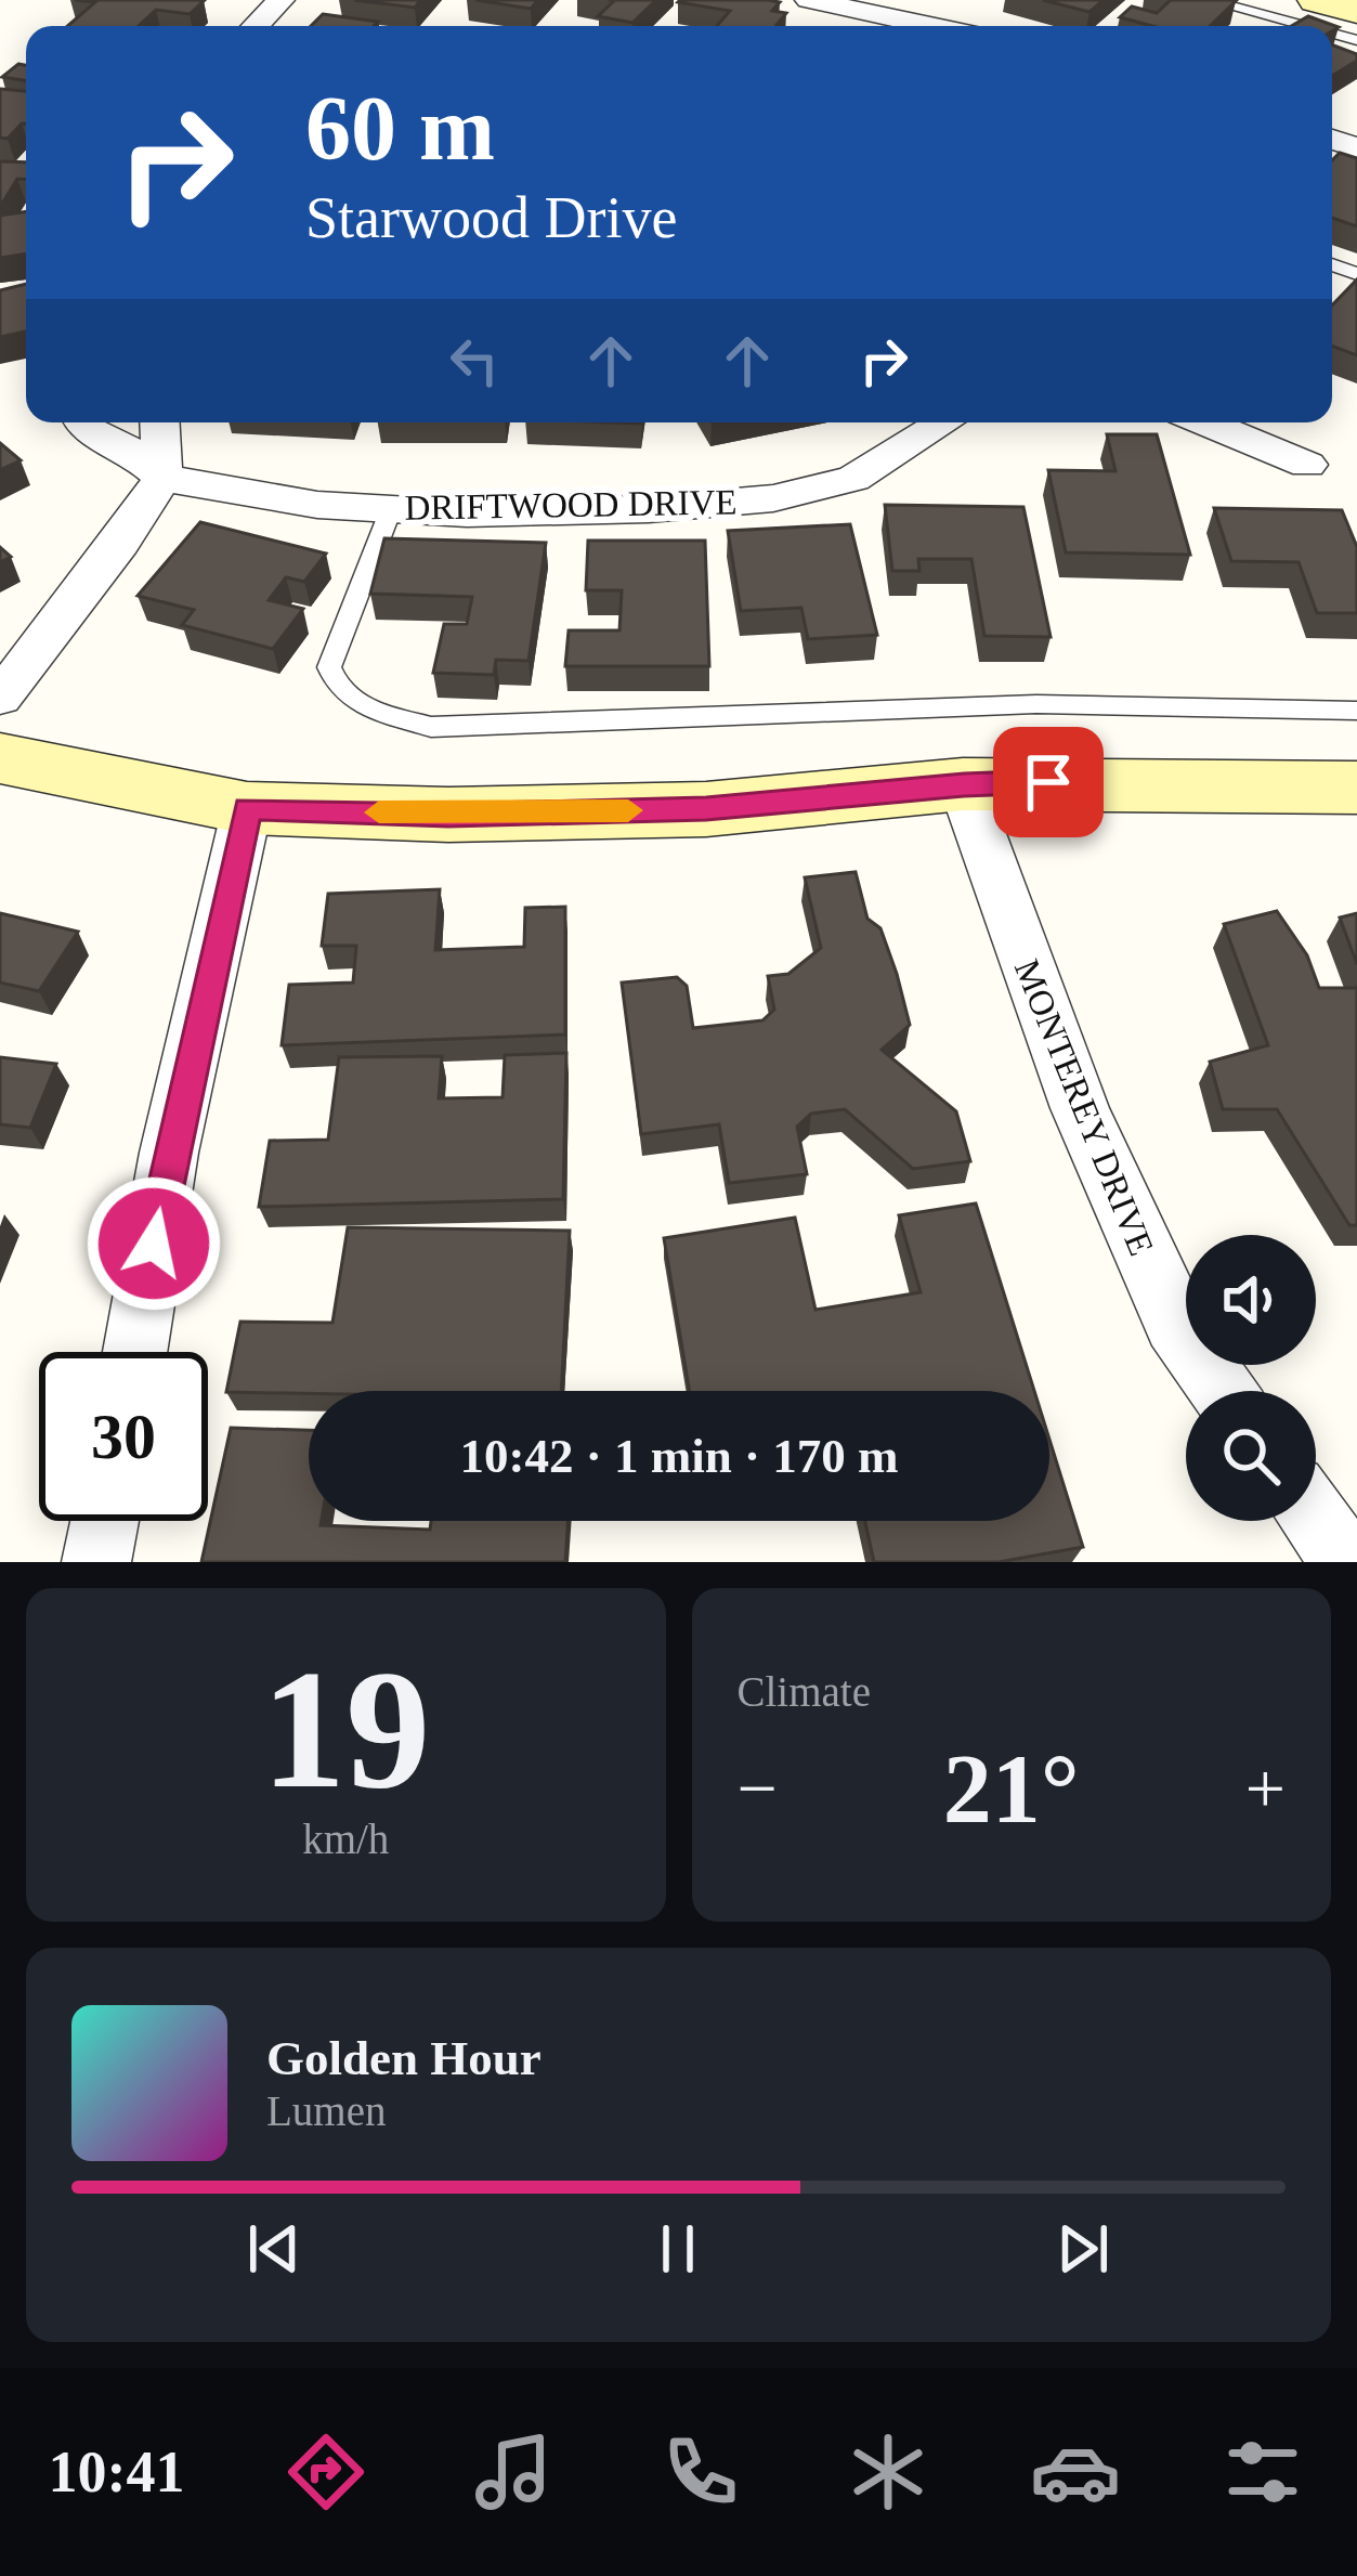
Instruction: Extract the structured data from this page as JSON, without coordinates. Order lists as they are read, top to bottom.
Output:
{
  "streets": {
    "street": ["DRIFTWOOD DRIVE", "MONTEREY DRIVE"]
  },
  "page": {
    "turn": ["60 m", "Starwood Drive"],
    "limit": "30",
    "trip": "10:42 · 1 min · 170 m",
    "tile": [
      ["19", "km/h"],
      "Climate"
    ],
    "heat": ["−", "21°", "+"],
    "song": ["Golden Hour", "Lumen"],
    "tabs": "10:41"
  }
}
